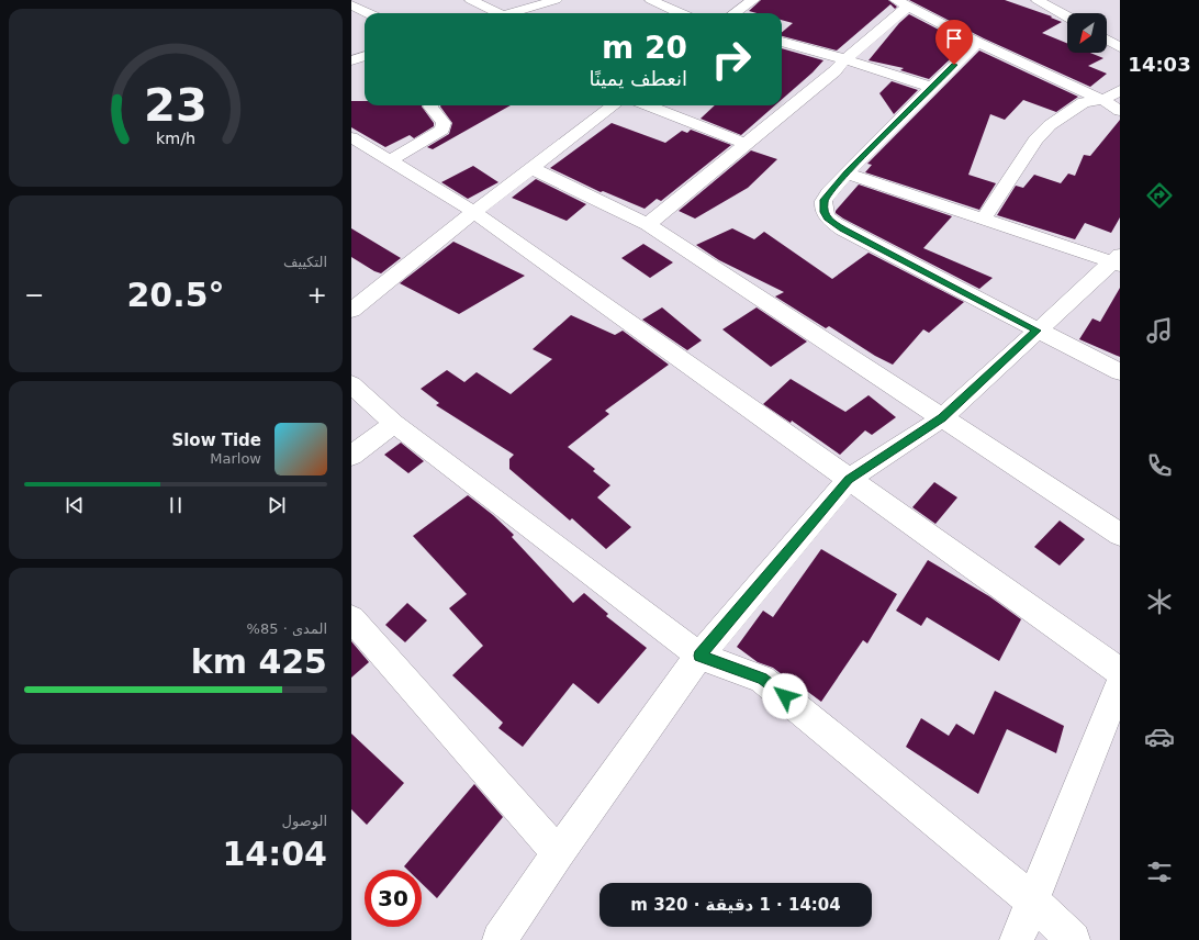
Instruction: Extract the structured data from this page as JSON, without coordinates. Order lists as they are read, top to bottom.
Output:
{
  "north": "bottom left",
  "page": {
    "tabs": "14:03",
    "turn": ["20 m", "انعطف يمينًا"],
    "tile": [
      "التكييف",
      ["المدى · 85%", "425 km"],
      ["الوصول", "14:04"]
    ],
    "heat": ["−", "20.5°", "+"],
    "song": ["Slow Tide", "Marlow"],
    "limit": "30",
    "trip": "14:04 · 1 دقيقة · 320 m",
    "gauge": ["23", "km/h"]
  }
}
